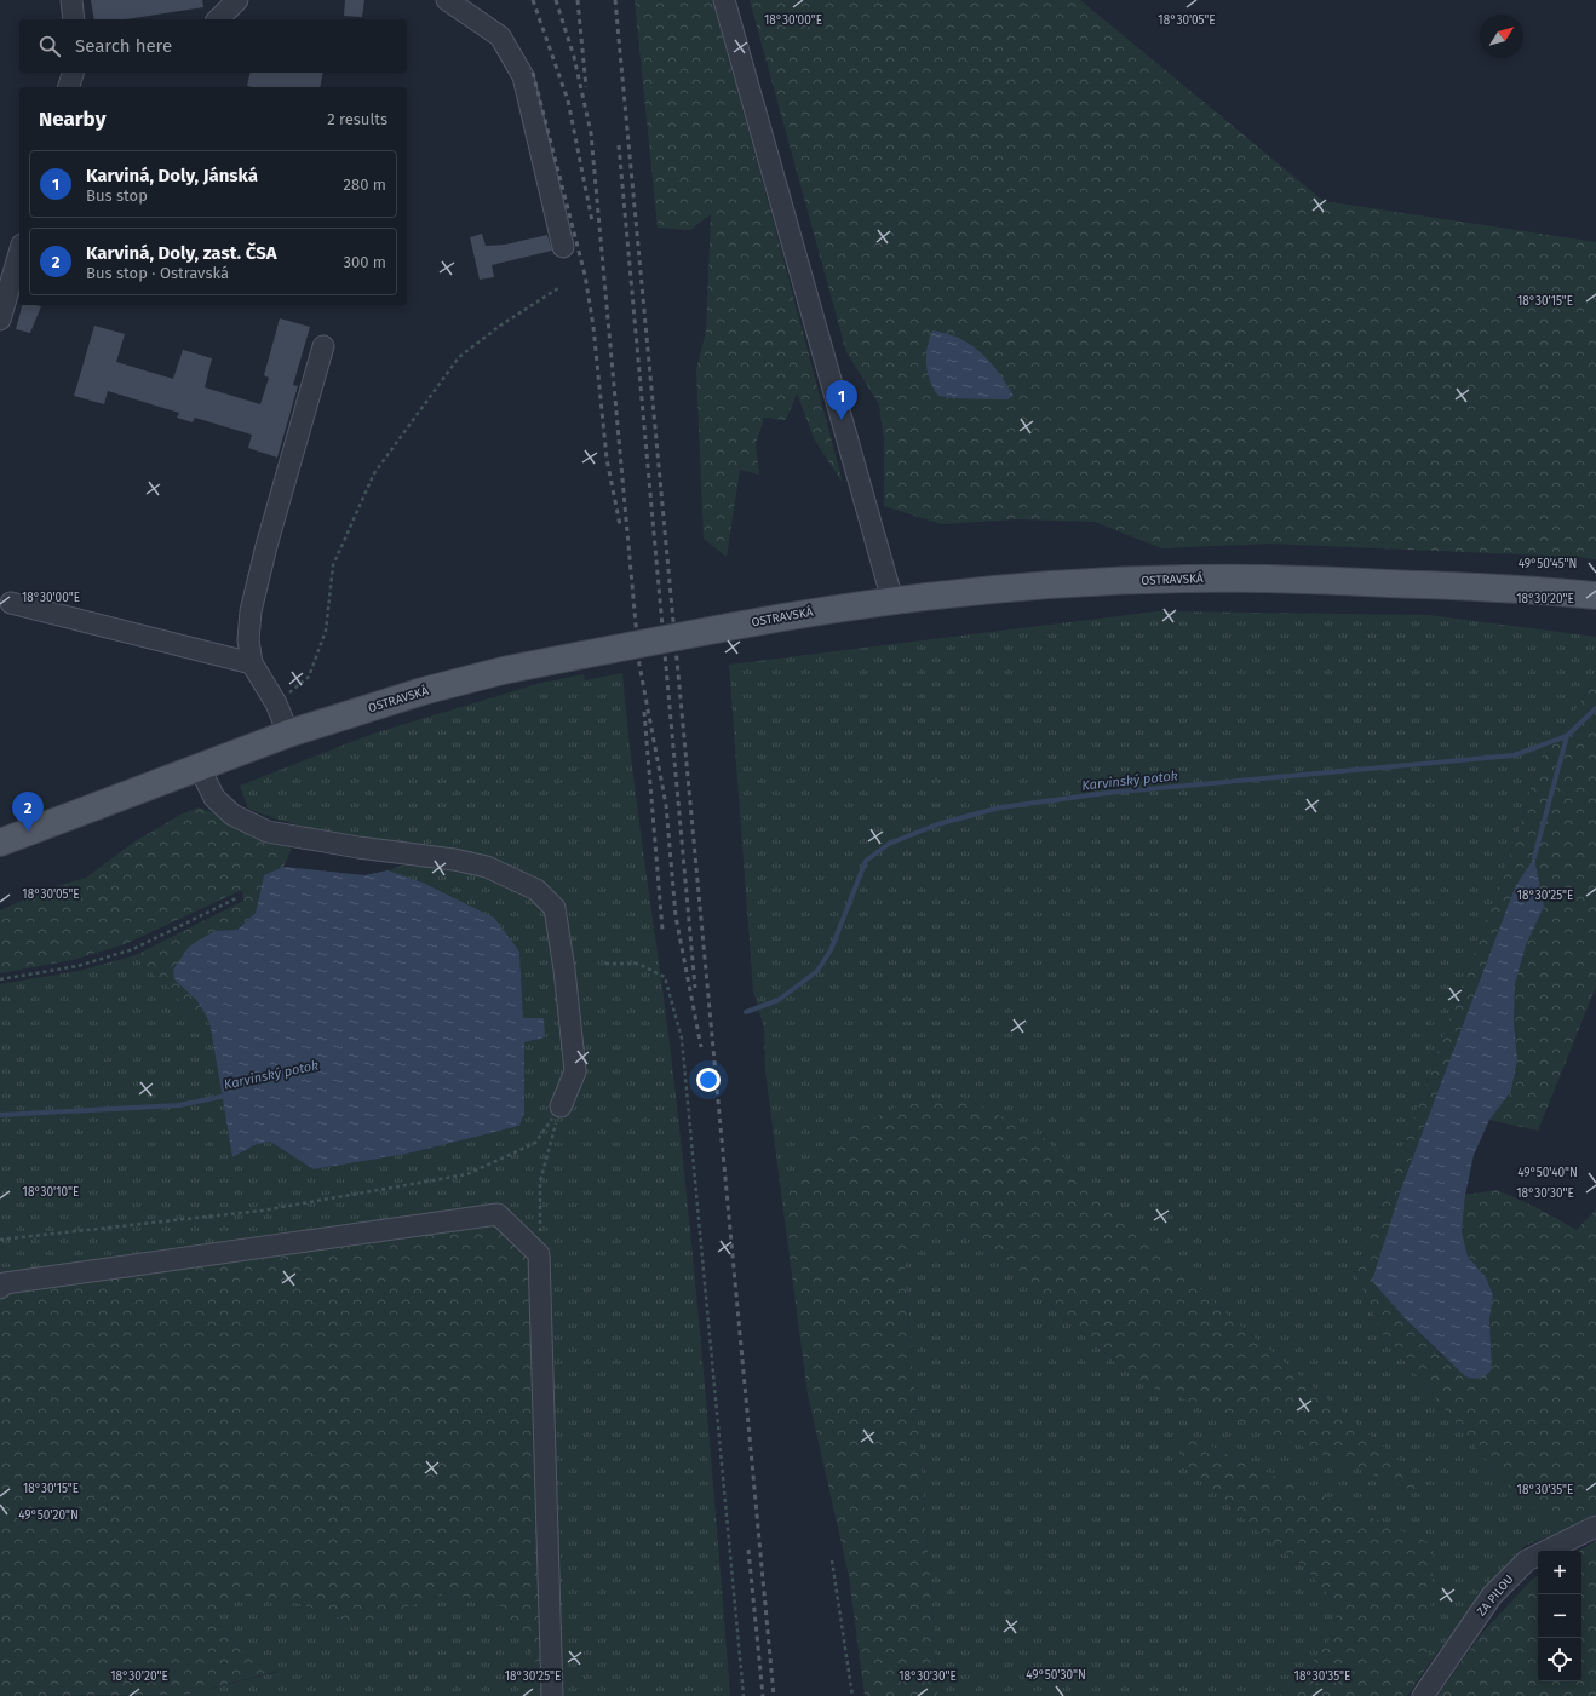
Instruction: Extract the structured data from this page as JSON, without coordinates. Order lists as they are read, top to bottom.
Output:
{
  "streets": {
    "main road": ["OSTRAVSKÁ"],
    "street": ["ZA PILOU"]
  },
  "water": ["Karvinský potok"],
  "north": "top right",
  "page": {
    "search": "Search here",
    "heading": ["Nearby", "2 results"],
    "list": [
      {
        "mark": "1",
        "name": "Karviná, Doly, Jánská",
        "note": "Bus stop",
        "value": "280 m"
      },
      {
        "mark": "2",
        "name": "Karviná, Doly, zast. ČSA",
        "note": "Bus stop · Ostravská",
        "value": "300 m"
      }
    ],
    "pins": ["1", "2"],
    "map_buttons": ["+", "−"]
  },
  "coordinates": [
    "18°30'00\"E",
    "18°30'05\"E",
    "18°30'15\"E",
    "49°50'45\"N",
    "18°30'20\"E",
    "18°30'25\"E",
    "49°50'40\"N",
    "18°30'10\"E",
    "18°30'30\"E",
    "18°30'35\"E",
    "49°50'20\"N",
    "49°50'30\"N"
  ]
}
